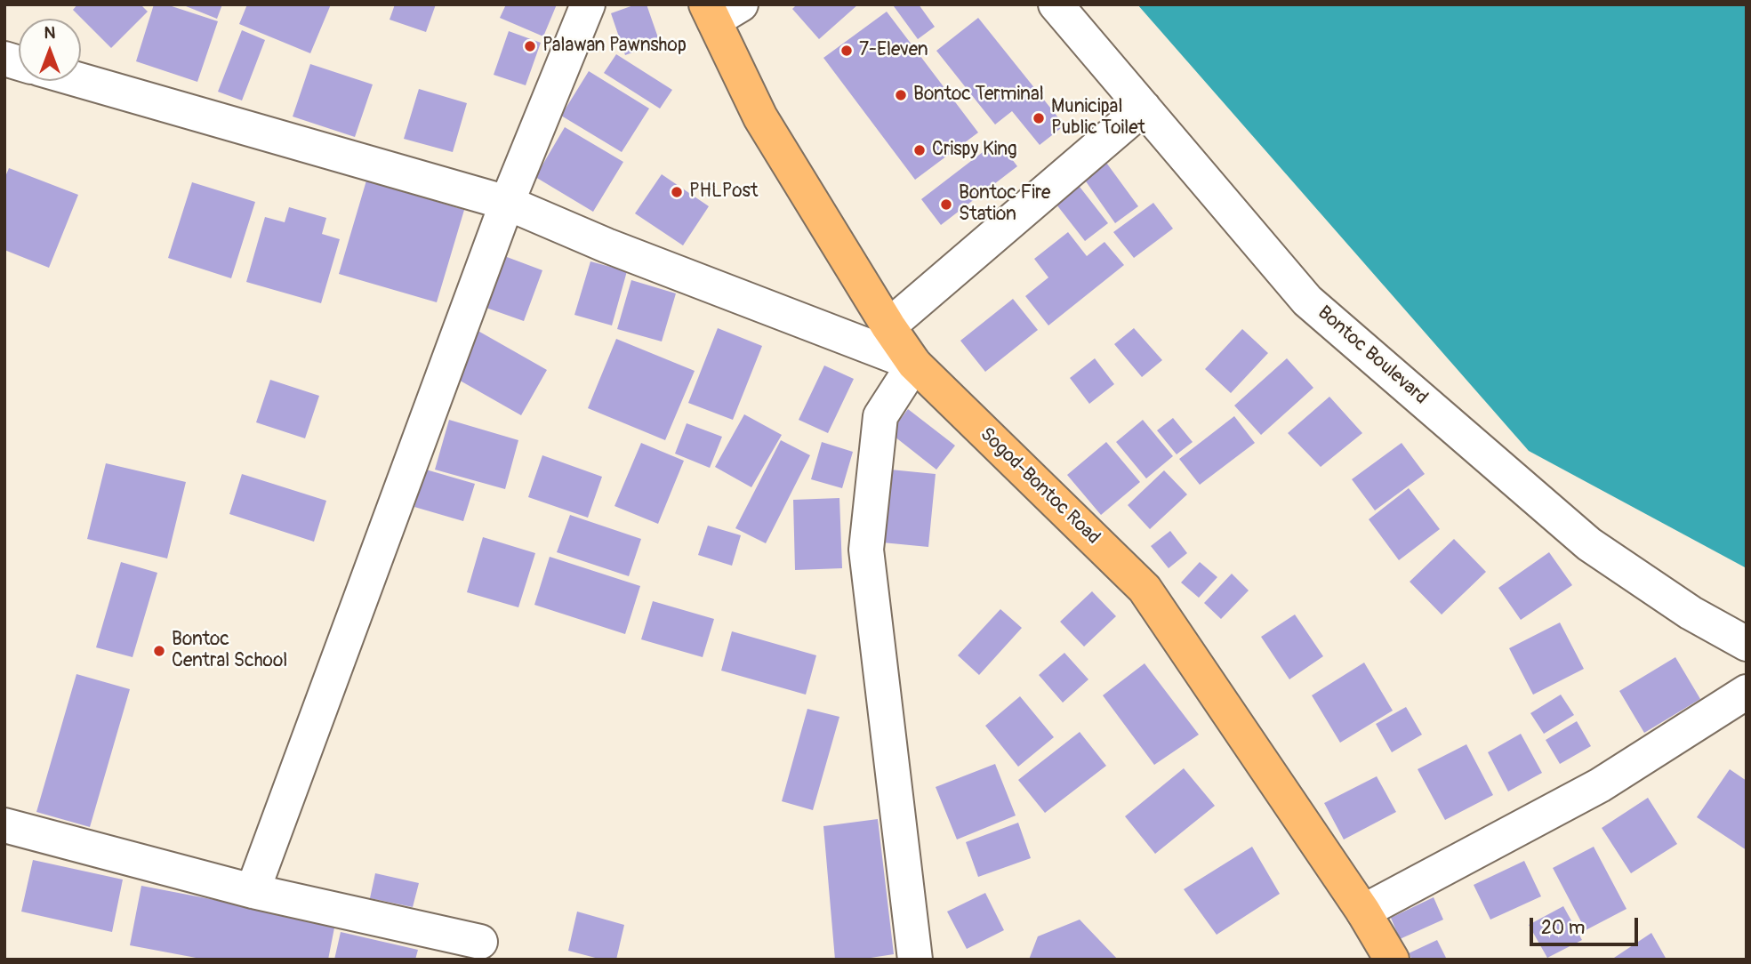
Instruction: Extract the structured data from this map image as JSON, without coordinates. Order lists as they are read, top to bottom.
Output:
{
  "streets": {
    "main road": ["Sogod-Bontoc Road"],
    "street": ["Bontoc Boulevard"]
  },
  "places": [
    "Palawan Pawnshop",
    "7-Eleven",
    "Bontoc Terminal",
    "Municipal Public Toilet",
    "Crispy King",
    "PHLPost",
    "Bontoc Fire Station",
    "Bontoc Central School"
  ],
  "scale_bar": "20 m",
  "north": "top"
}
